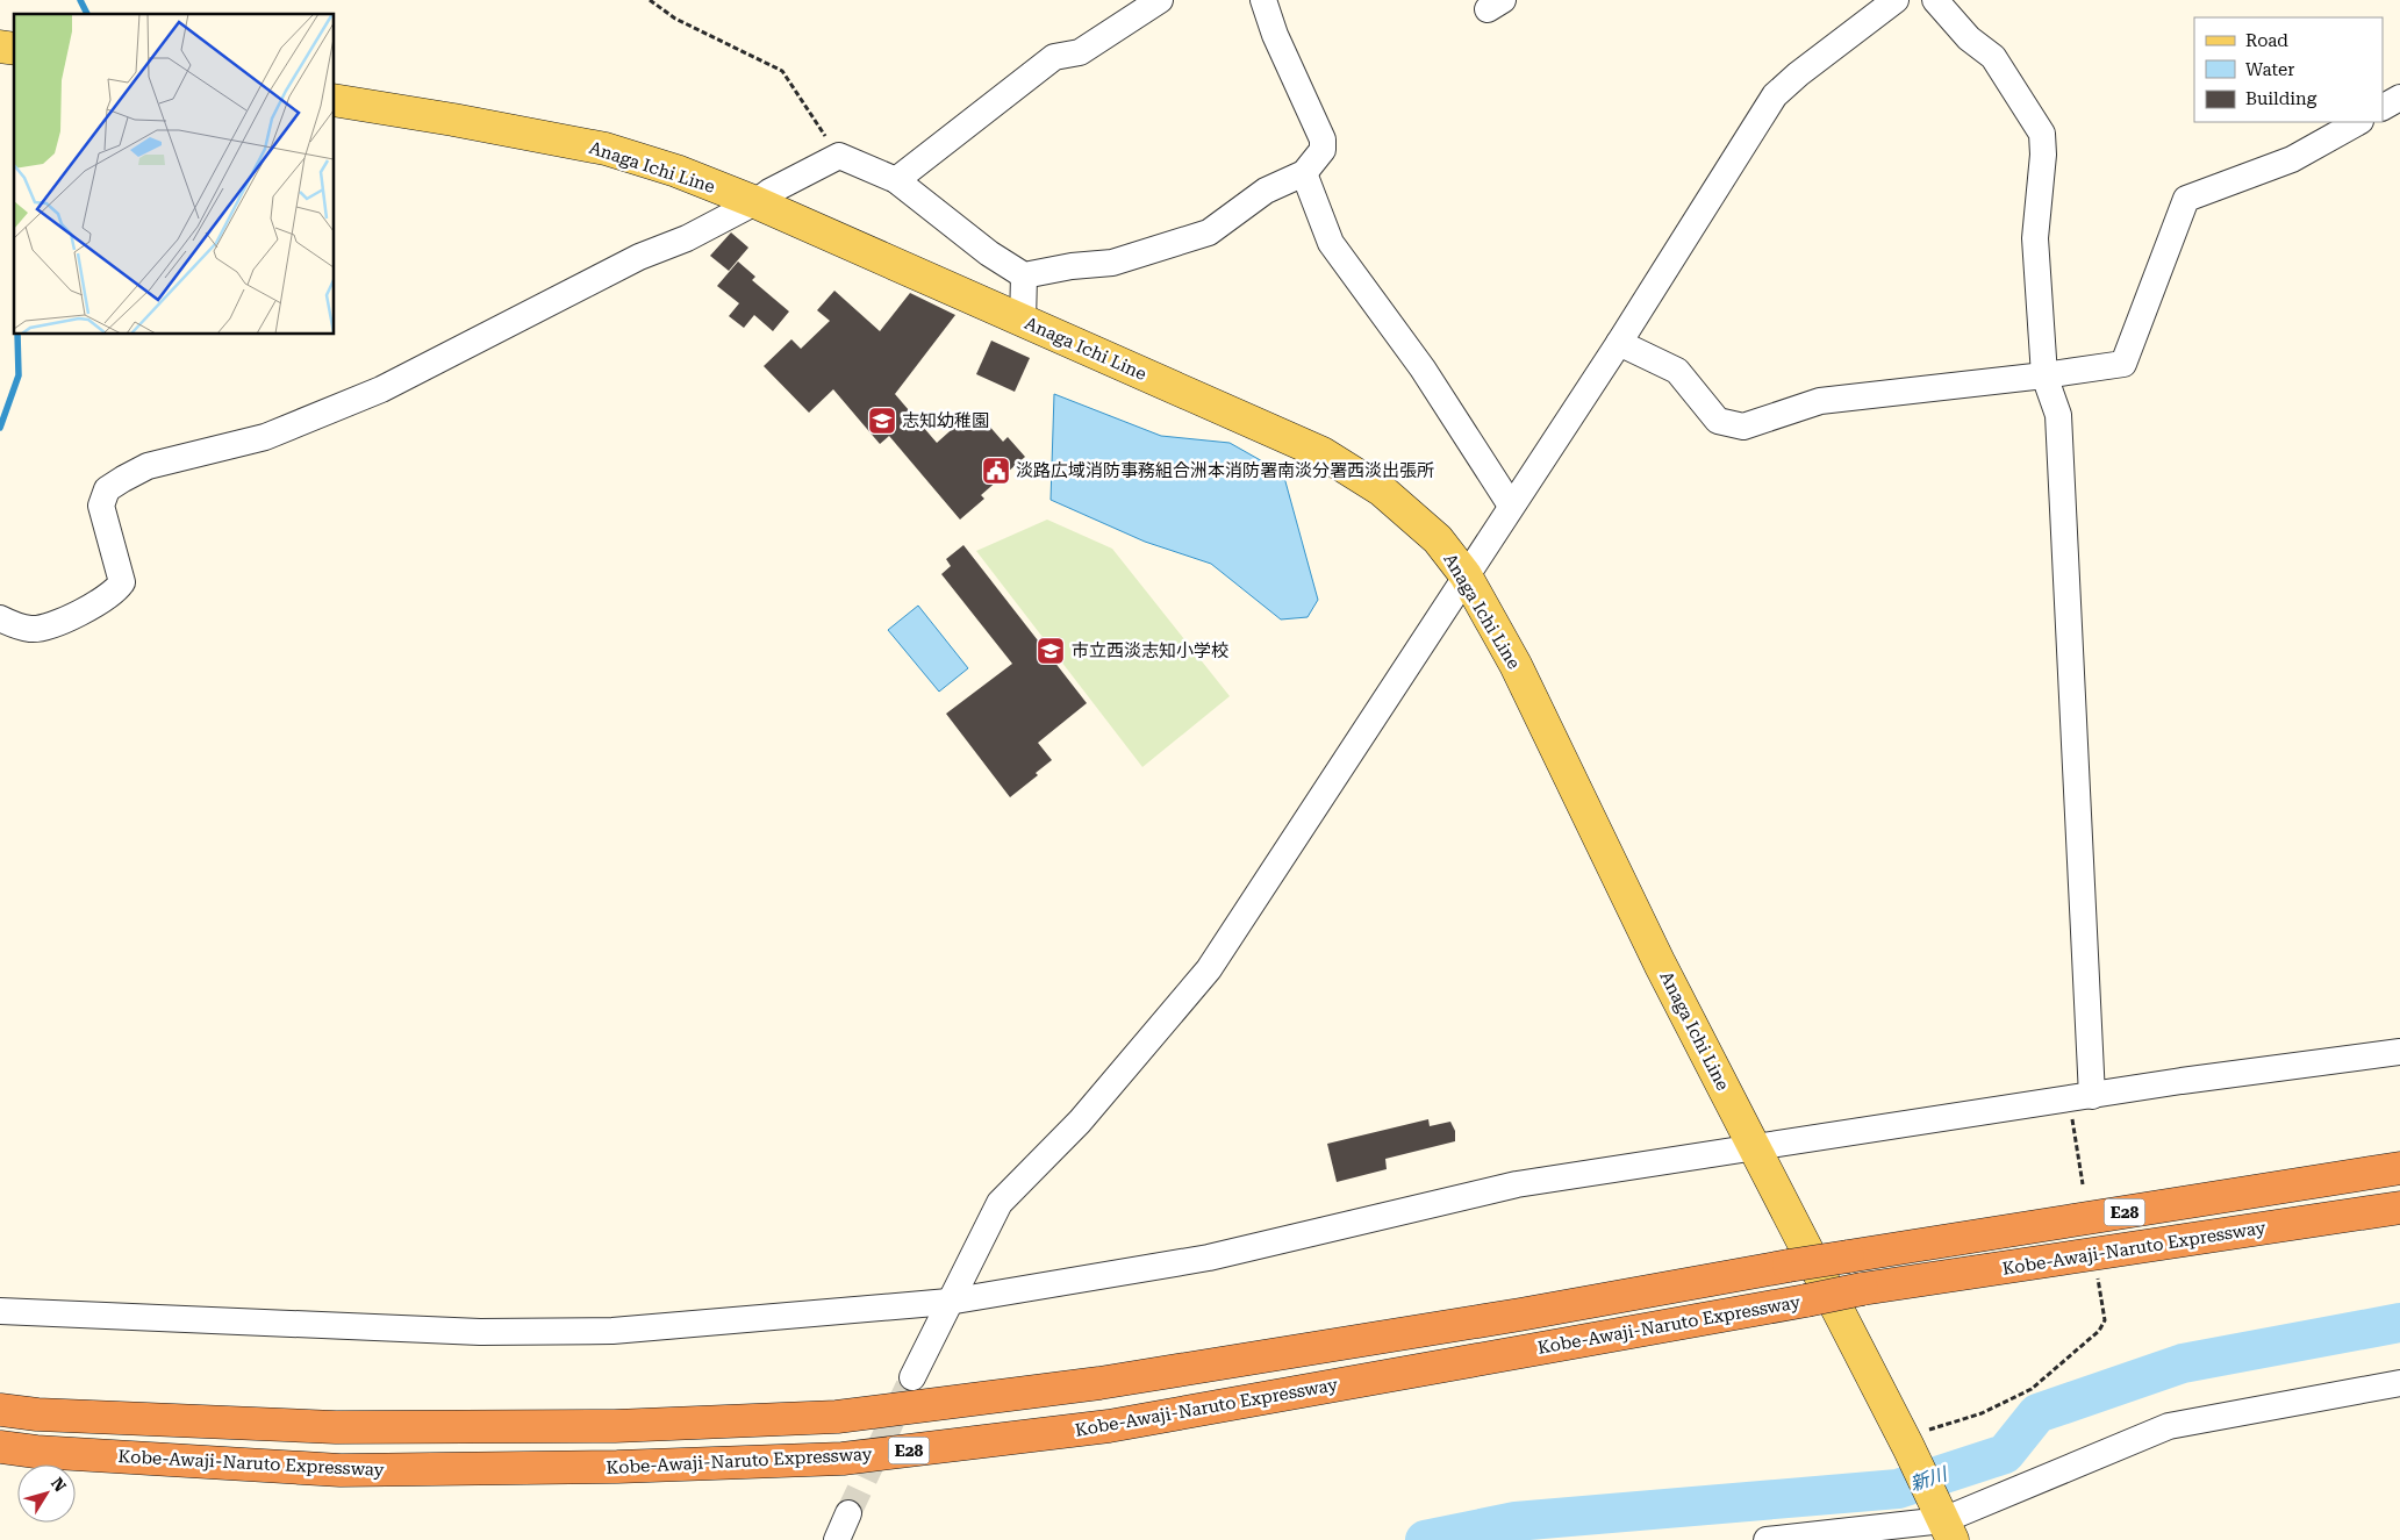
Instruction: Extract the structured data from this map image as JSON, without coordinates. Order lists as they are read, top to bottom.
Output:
{
  "streets": {
    "highway": ["E28", "Kobe-Awaji-Naruto Expressway"],
    "main road": ["Anaga Ichi Line"]
  },
  "water": ["新川"],
  "places": {
    "school or university": ["志知幼稚園", "市立西淡志知小学校"],
    "public building": ["淡路広域消防事務組合洲本消防署南淡分署西淡出張所"]
  },
  "legend": ["Road", "Water", "Building"],
  "north": "top right"
}
